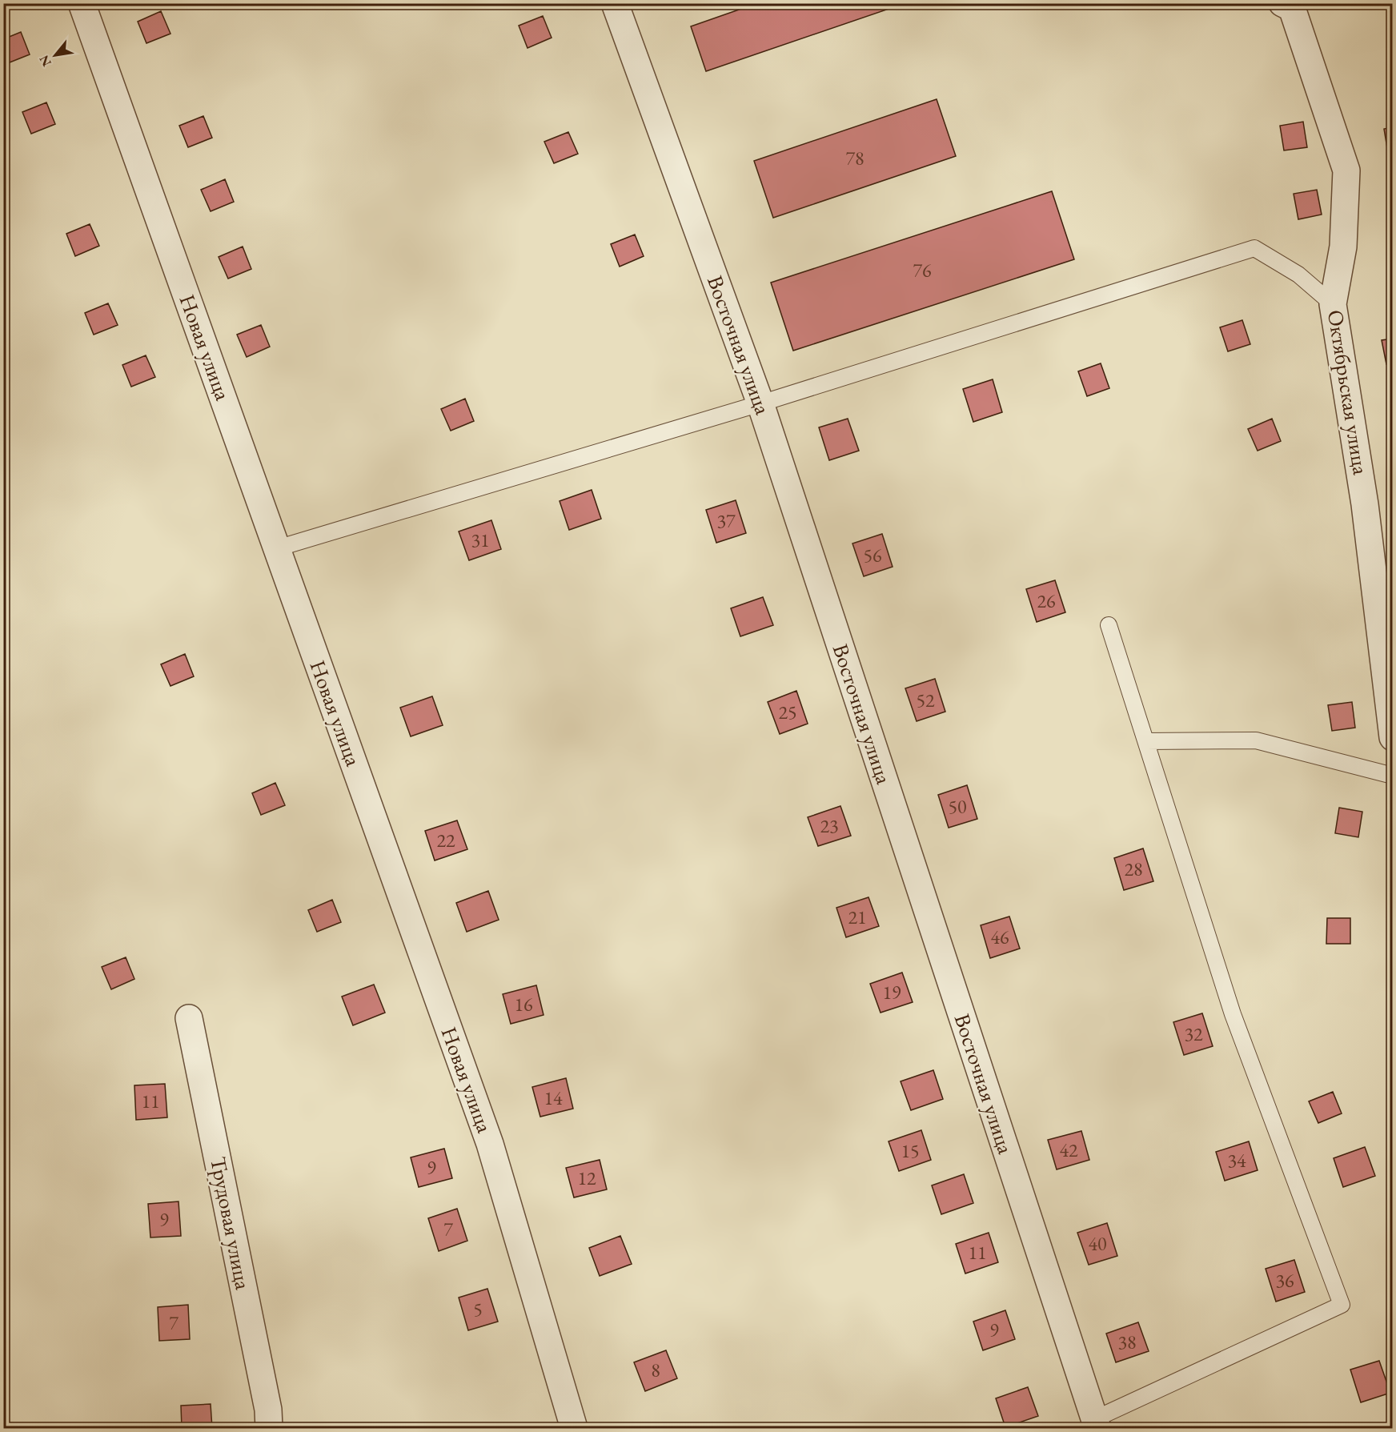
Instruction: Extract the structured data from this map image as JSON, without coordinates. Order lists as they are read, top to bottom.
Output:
{
  "streets": {
    "street": [
      "Восточная улица",
      "Новая улица",
      "Октябрьская улица",
      "Трудовая улица"
    ]
  },
  "house_numbers": [
    "78",
    "76",
    "37",
    "31",
    "56",
    "26",
    "52",
    "25",
    "50",
    "23",
    "22",
    "28",
    "21",
    "46",
    "19",
    "16",
    "32",
    "14",
    "11",
    "42",
    "15",
    "34",
    "9",
    "12",
    "9",
    "7",
    "40",
    "11",
    "36",
    "5",
    "7",
    "9",
    "38",
    "8"
  ],
  "north": "bottom left"
}
